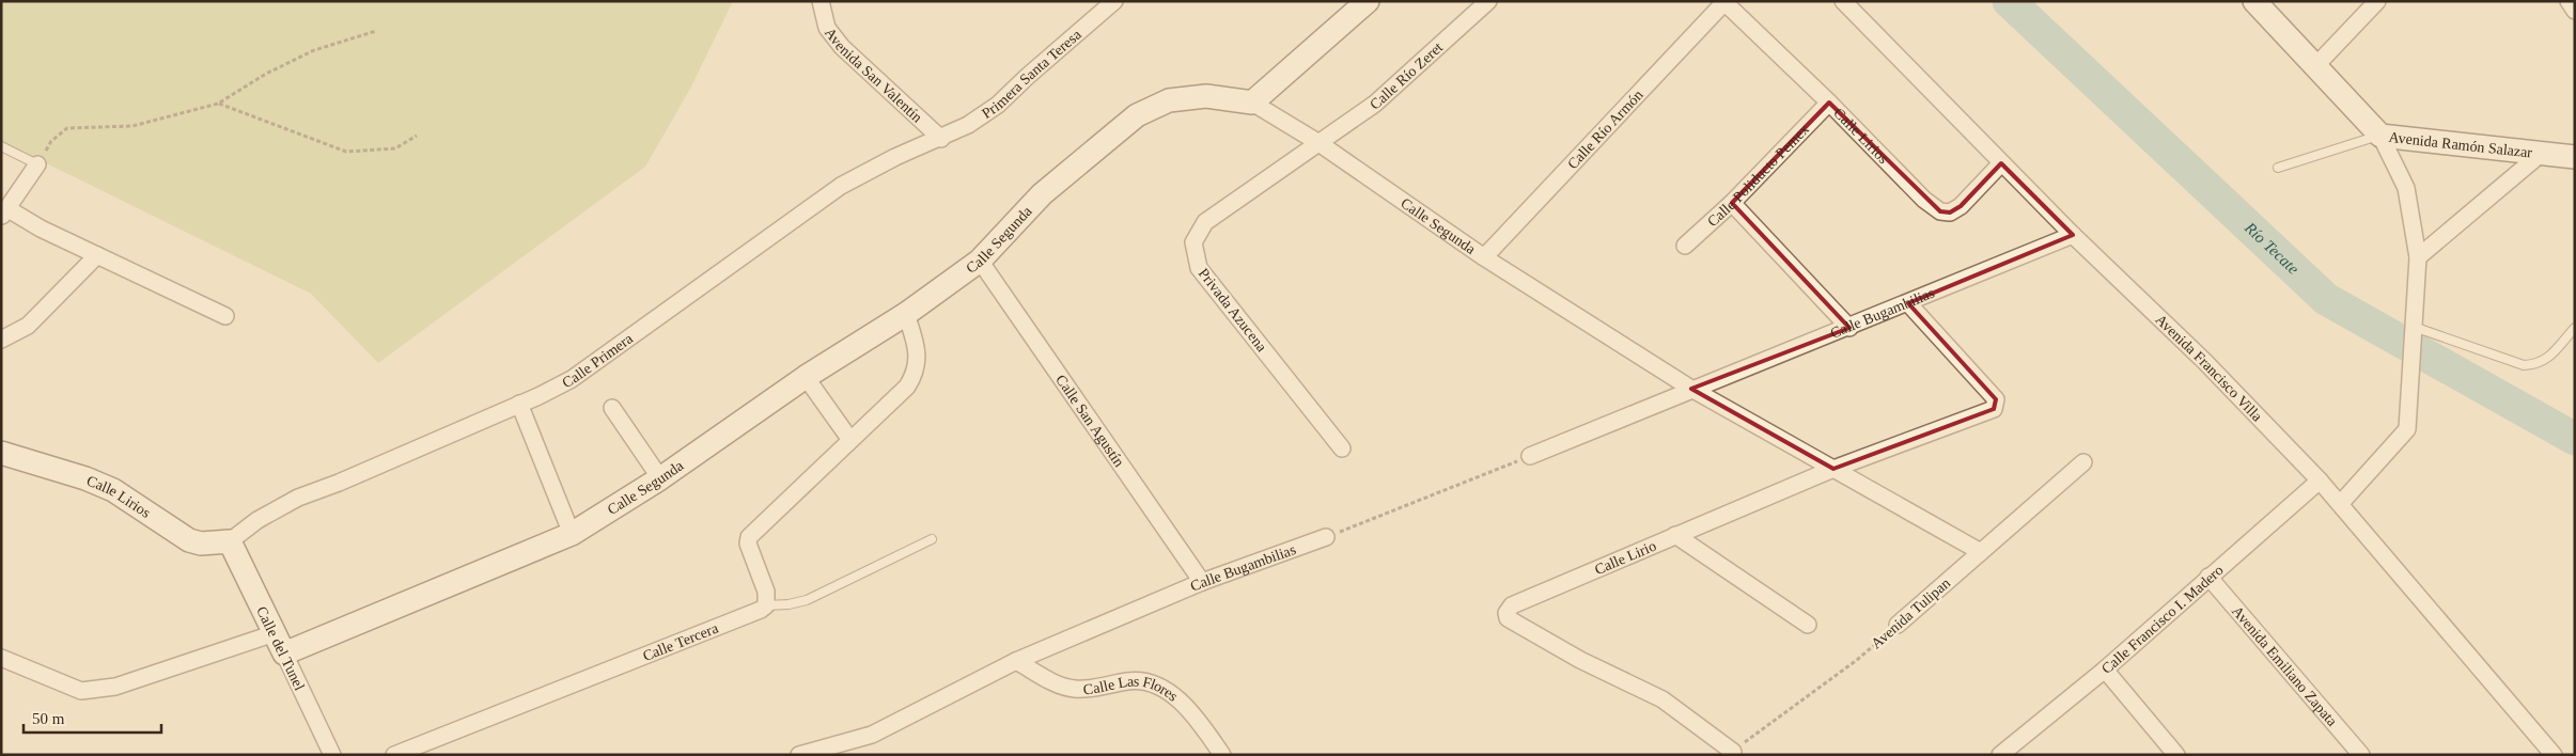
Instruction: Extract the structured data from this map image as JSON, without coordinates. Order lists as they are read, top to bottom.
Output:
{
  "streets": {
    "street": [
      "Avenida San Valentín",
      "Primera Santa Teresa",
      "Calle Río Zeret",
      "Calle Río Armón",
      "Calle Lirios",
      "Avenida Ramón Salazar",
      "Calle Poliducto Pemex",
      "Calle Segunda",
      "Privada Azucena",
      "Calle Bugambilias",
      "Calle Primera",
      "Avenida Francisco Villa",
      "Calle San Agustín",
      "Calle Lirio",
      "Avenida Tulipan",
      "Calle Francisco I. Madero",
      "Calle Tercera",
      "Calle del Tunel",
      "Avenida Emiliano Zapata",
      "Calle Las Flores"
    ]
  },
  "crossings": [
    ["Avenida San Valentín", "Primera Santa Teresa"],
    ["Avenida San Valentín", "Calle Primera"],
    ["Primera Santa Teresa", "Calle Primera"],
    ["Calle Río Zeret", "Calle Segunda"],
    ["Calle Río Zeret", "Privada Azucena"],
    ["Calle Río Armón", "Calle Lirios"],
    ["Calle Río Armón", "Calle Segunda"],
    ["Calle Lirios", "Calle Poliducto Pemex"],
    ["Calle Lirios", "Calle Primera"],
    ["Calle Lirios", "Avenida Francisco Villa"],
    ["Calle Lirios", "Calle del Tunel"],
    ["Calle Segunda", "Privada Azucena"],
    ["Calle Segunda", "Calle Bugambilias"],
    ["Calle Segunda", "Calle San Agustín"],
    ["Calle Segunda", "Calle del Tunel"],
    ["Calle Bugambilias", "Avenida Francisco Villa"],
    ["Calle Bugambilias", "Calle San Agustín"],
    ["Calle Bugambilias", "Calle Lirio"],
    ["Calle Bugambilias", "Calle Las Flores"],
    ["Calle Primera", "Calle del Tunel"],
    ["Avenida Francisco Villa", "Calle Francisco I. Madero"],
    ["Calle Lirio", "Avenida Tulipan"],
    ["Calle Francisco I. Madero", "Avenida Emiliano Zapata"]
  ],
  "water": ["Río Tecate"],
  "scale_bar": "50 m"
}
